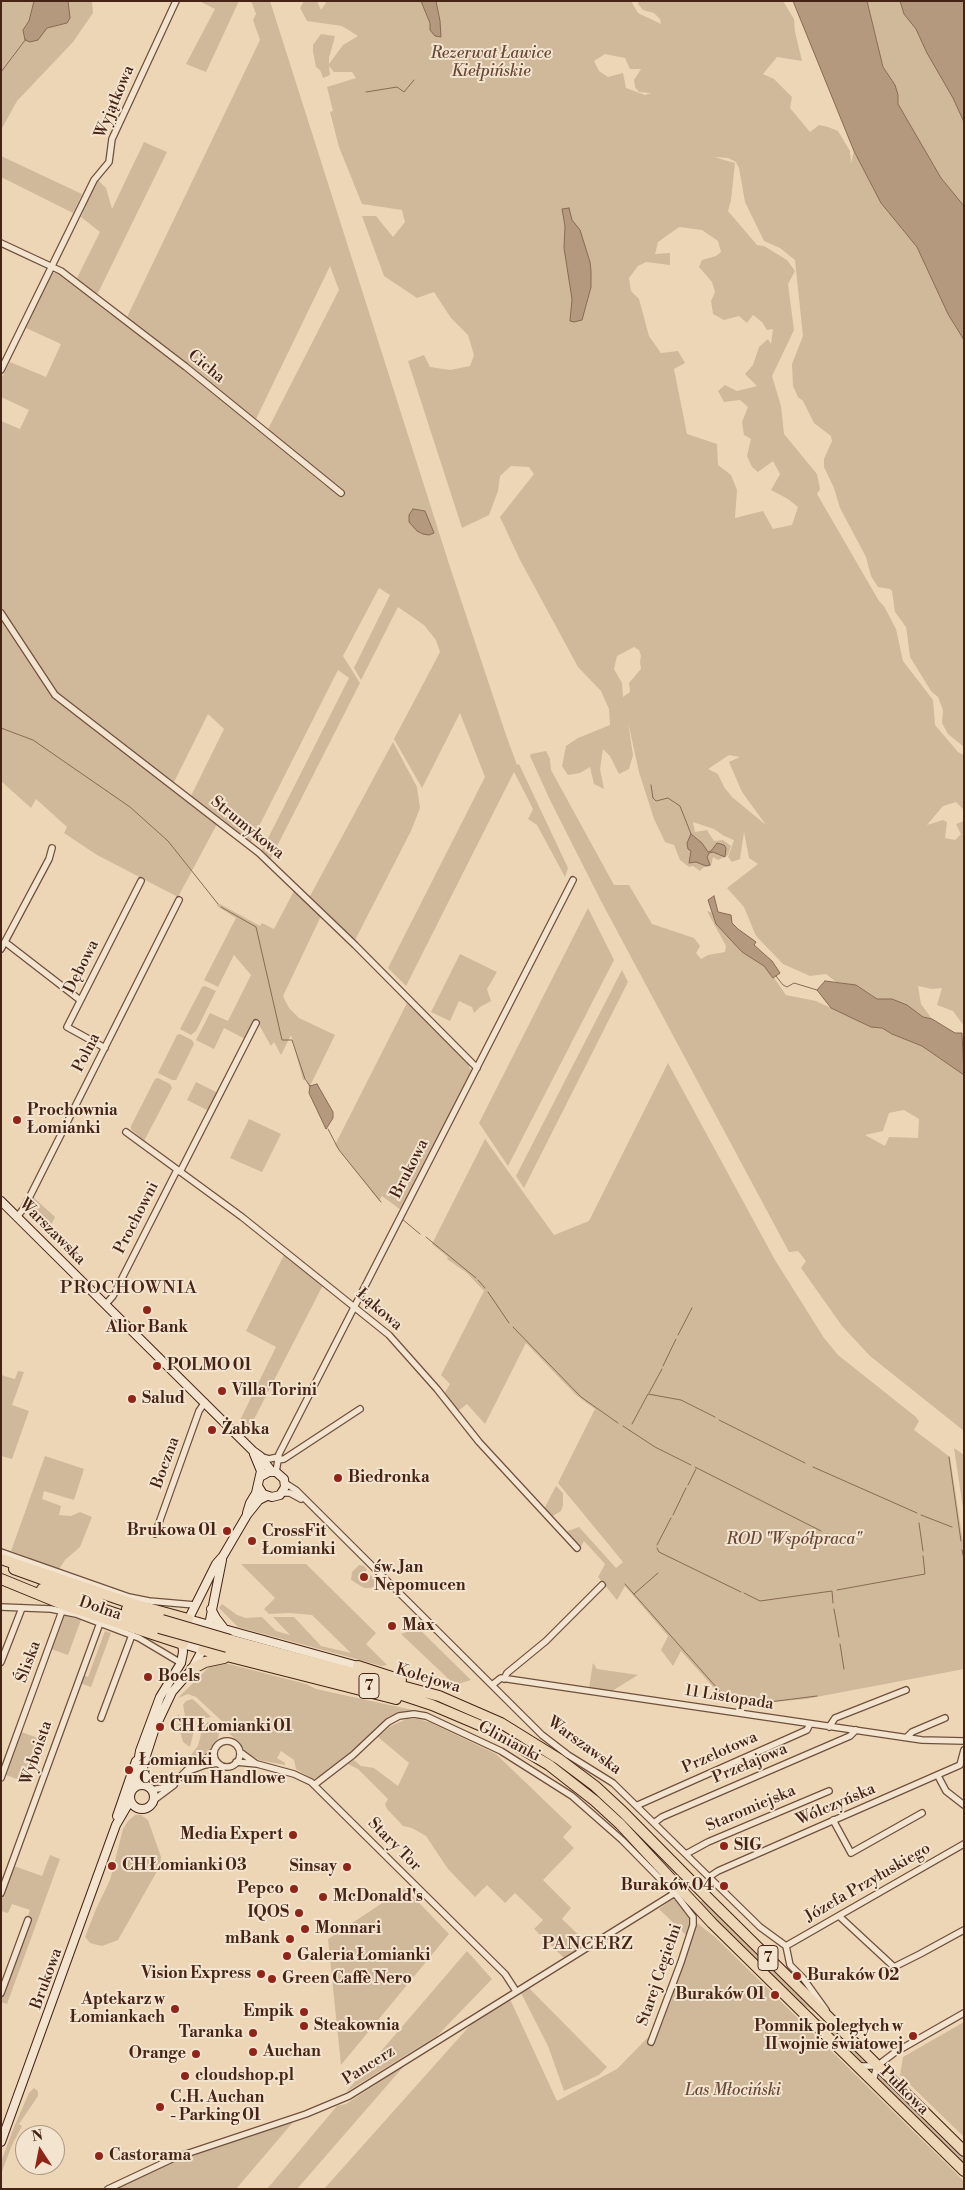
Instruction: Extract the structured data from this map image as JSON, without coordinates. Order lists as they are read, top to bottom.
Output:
{
  "streets": {
    "highway": ["Kolejowa", "7", "Pułkowa"],
    "street": [
      "Wyjątkowa",
      "Cicha",
      "Strumykowa",
      "Dębowa",
      "Polna",
      "Brukowa",
      "Prochowni",
      "Warszawska",
      "Łąkowa",
      "Boczna",
      "Dolna",
      "Śliska",
      "11 Listopada",
      "Glinianki",
      "Wyboista",
      "Przelotowa",
      "Przełajowa",
      "Wólczyńska",
      "Staromiejska",
      "Stary Tor",
      "Józefa Przyłuskiego",
      "Starej Cegielni",
      "Pancerz"
    ]
  },
  "crossings": [
    ["Wyjątkowa", "Cicha"],
    ["Strumykowa", "Brukowa"],
    ["Dębowa", "Polna"],
    ["Polna", "Warszawska"],
    ["Brukowa", "Warszawska"],
    ["Brukowa", "Łąkowa"],
    ["Prochowni", "Warszawska"],
    ["Prochowni", "Łąkowa"],
    ["Warszawska", "Boczna"],
    ["Warszawska", "Przelotowa"],
    ["Warszawska", "Przełajowa"],
    ["Warszawska", "Wólczyńska"],
    ["Warszawska", "Staromiejska"],
    ["Warszawska", "Józefa Przyłuskiego"],
    ["Dolna", "Śliska"],
    ["Dolna", "Wyboista"],
    ["Kolejowa", "Pułkowa"],
    ["11 Listopada", "Przelotowa"],
    ["11 Listopada", "Przełajowa"],
    ["11 Listopada", "Wólczyńska"],
    ["Glinianki", "Stary Tor"],
    ["Glinianki", "Starej Cegielni"],
    ["Glinianki", "Pancerz"],
    ["Stary Tor", "Pancerz"],
    ["Starej Cegielni", "Pancerz"]
  ],
  "districts": ["PROCHOWNIA", "PANCERZ"],
  "parks": ["Rezerwat Ławice Kiełpińskie", "ROD \"Współpraca\"", "Las Młociński"],
  "places": [
    "Prochownia Łomianki",
    "Alior Bank",
    "POLMO 01",
    "Villa Torini",
    "Salud",
    "Żabka",
    "Biedronka",
    "Brukowa 01",
    "CrossFit Łomianki",
    "św. Jan Nepomucen",
    "Max",
    "Boels",
    "CH Łomianki 01",
    "Łomianki Centrum Handlowe",
    "Media Expert",
    "SIG",
    "CH Łomianki 03",
    "Sinsay",
    "Buraków 04",
    "Pepco",
    "McDonald's",
    "IQOS",
    "Monnari",
    "mBank",
    "Galeria Łomianki",
    "Vision Express",
    "Buraków 02",
    "Green Caffè Nero",
    "Buraków 01",
    "Aptekarz w Łomiankach",
    "Empik",
    "Steakownia",
    "Taranka",
    "Pomnik poległych w II wojnie światowej",
    "Auchan",
    "Orange",
    "cloudshop.pl",
    "C.H. Auchan - Parking 01",
    "Castorama"
  ],
  "north": "top"
}
